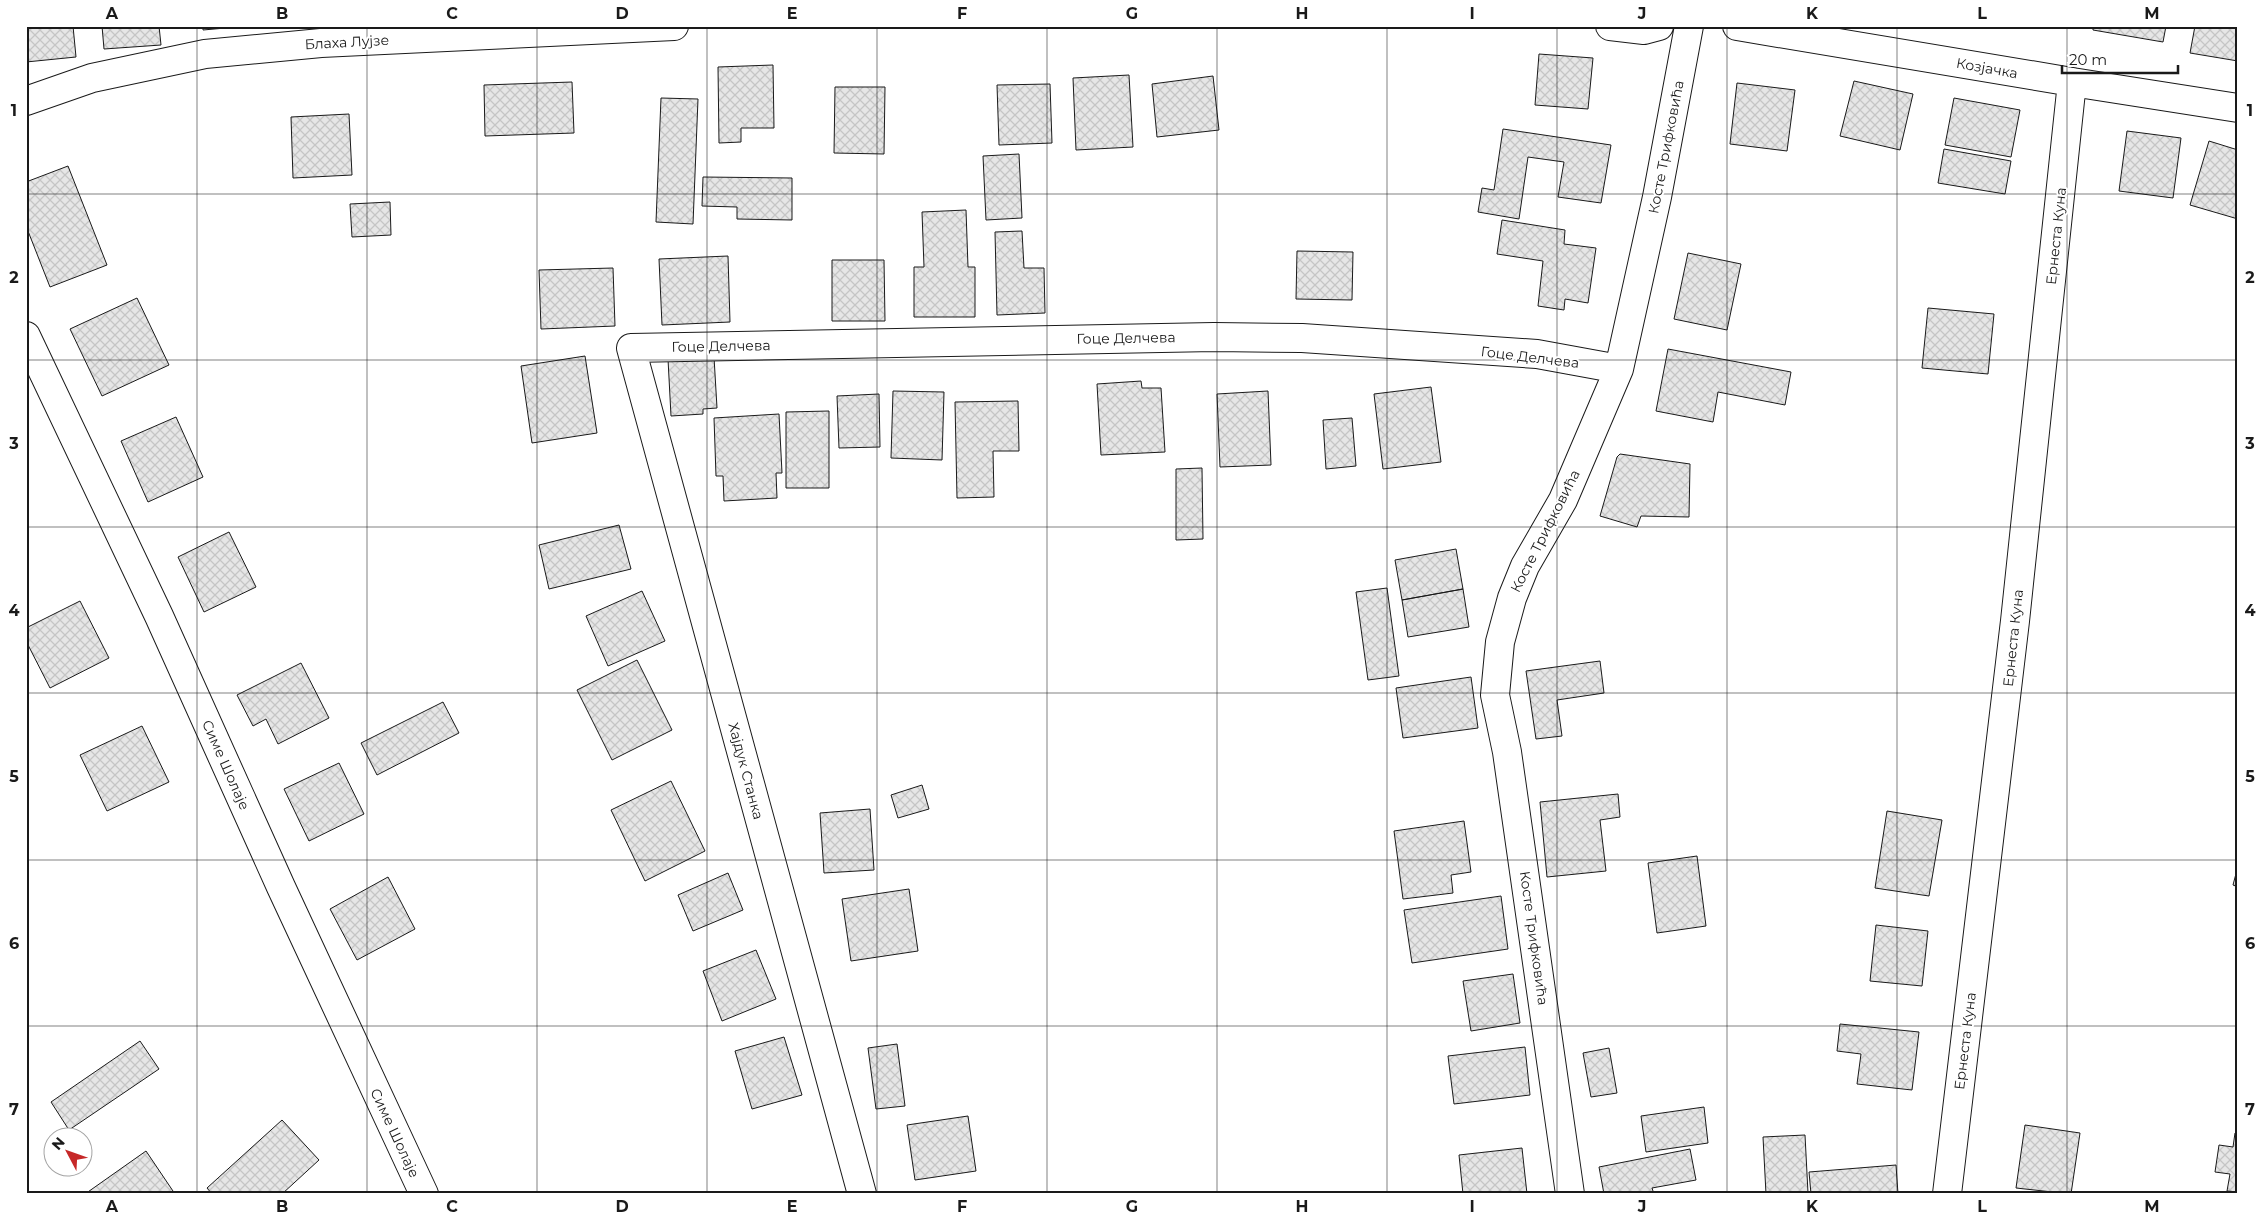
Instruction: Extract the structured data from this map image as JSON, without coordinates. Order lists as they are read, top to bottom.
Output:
{
  "streets": {
    "street": [
      "Блаха Лујзе",
      "Козјачка",
      "Косте Трифковића",
      "Ернеста Куна",
      "Гоце Делчева",
      "Симе Шолаје",
      "Хајдук Станка"
    ]
  },
  "crossings": [
    ["Козјачка", "Ернеста Куна"],
    ["Косте Трифковића", "Гоце Делчева"],
    ["Гоце Делчева", "Хајдук Станка"]
  ],
  "scale_bar": "20 m",
  "north": "top left",
  "grid": {
    "columns": [
      "A",
      "B",
      "C",
      "D",
      "E",
      "F",
      "G",
      "H",
      "I",
      "J",
      "K",
      "L",
      "M"
    ],
    "rows": [
      "1",
      "2",
      "3",
      "4",
      "5",
      "6",
      "7"
    ]
  }
}
